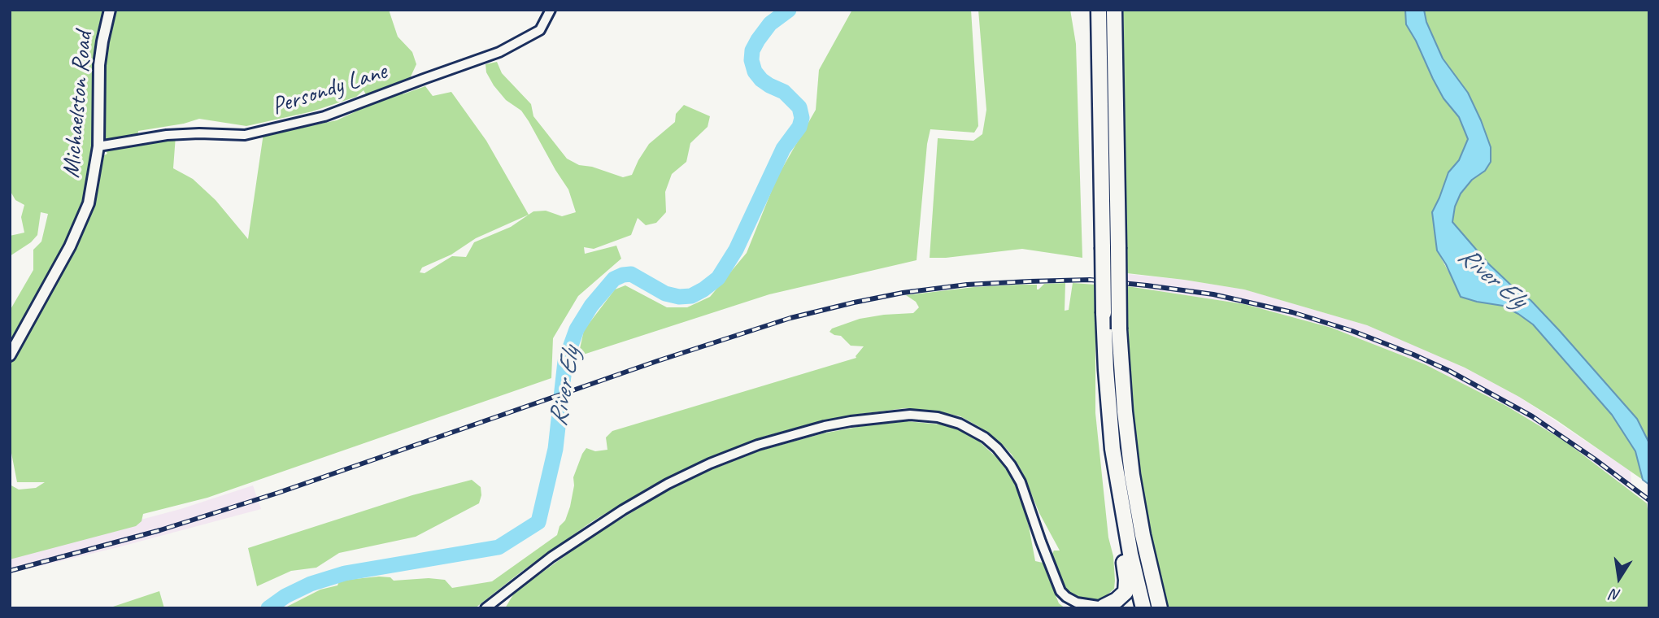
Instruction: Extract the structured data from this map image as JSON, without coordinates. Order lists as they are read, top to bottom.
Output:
{
  "streets": {
    "street": ["Persondy Lane", "Michaelston Road"]
  },
  "crossings": [
    ["Persondy Lane", "Michaelston Road"]
  ],
  "water": ["River Ely"],
  "north": "bottom"
}
